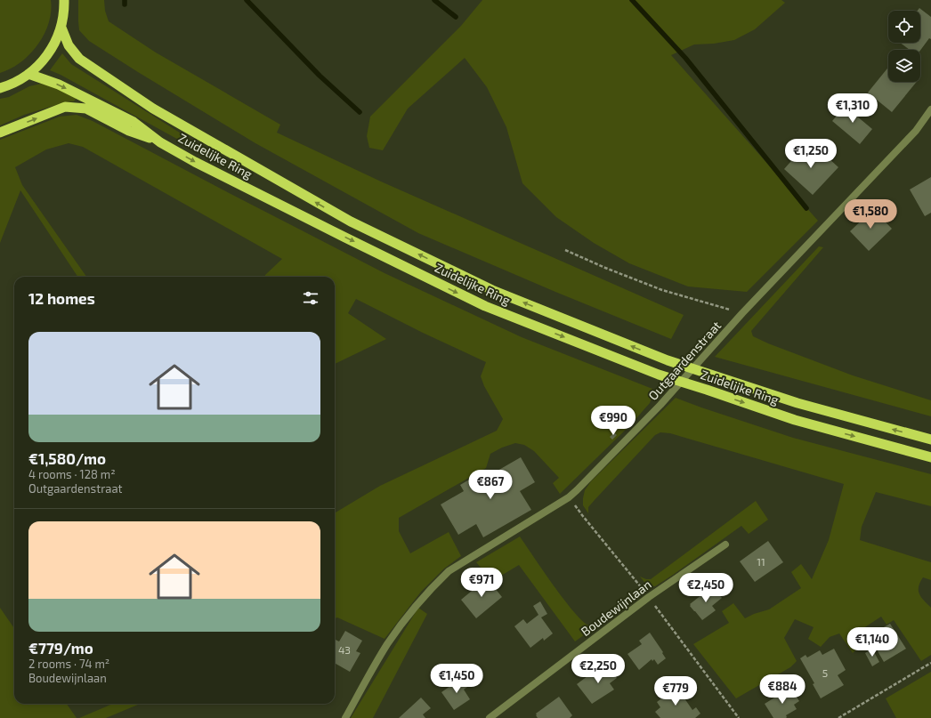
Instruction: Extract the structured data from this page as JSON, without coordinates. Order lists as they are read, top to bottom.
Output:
{
  "streets": {
    "highway": ["Zuidelijke Ring"],
    "street": ["Outgaardenstraat", "Boudewijnlaan"]
  },
  "house_numbers": ["11", "43", "5"],
  "page": {
    "price": [
      "€1,310",
      "€1,250",
      "€1,580",
      "€990",
      "€867",
      "€971",
      "€2,450",
      "€1,140",
      "€2,250",
      "€1,450",
      "€884",
      "€779"
    ],
    "heading": "12 homes",
    "list": [
      {
        "name": "€1,580/mo",
        "note": "4 rooms · 128 m² · Outgaardenstraat"
      },
      {
        "name": "€779/mo",
        "note": "2 rooms · 74 m² · Boudewijnlaan"
      }
    ]
  }
}
